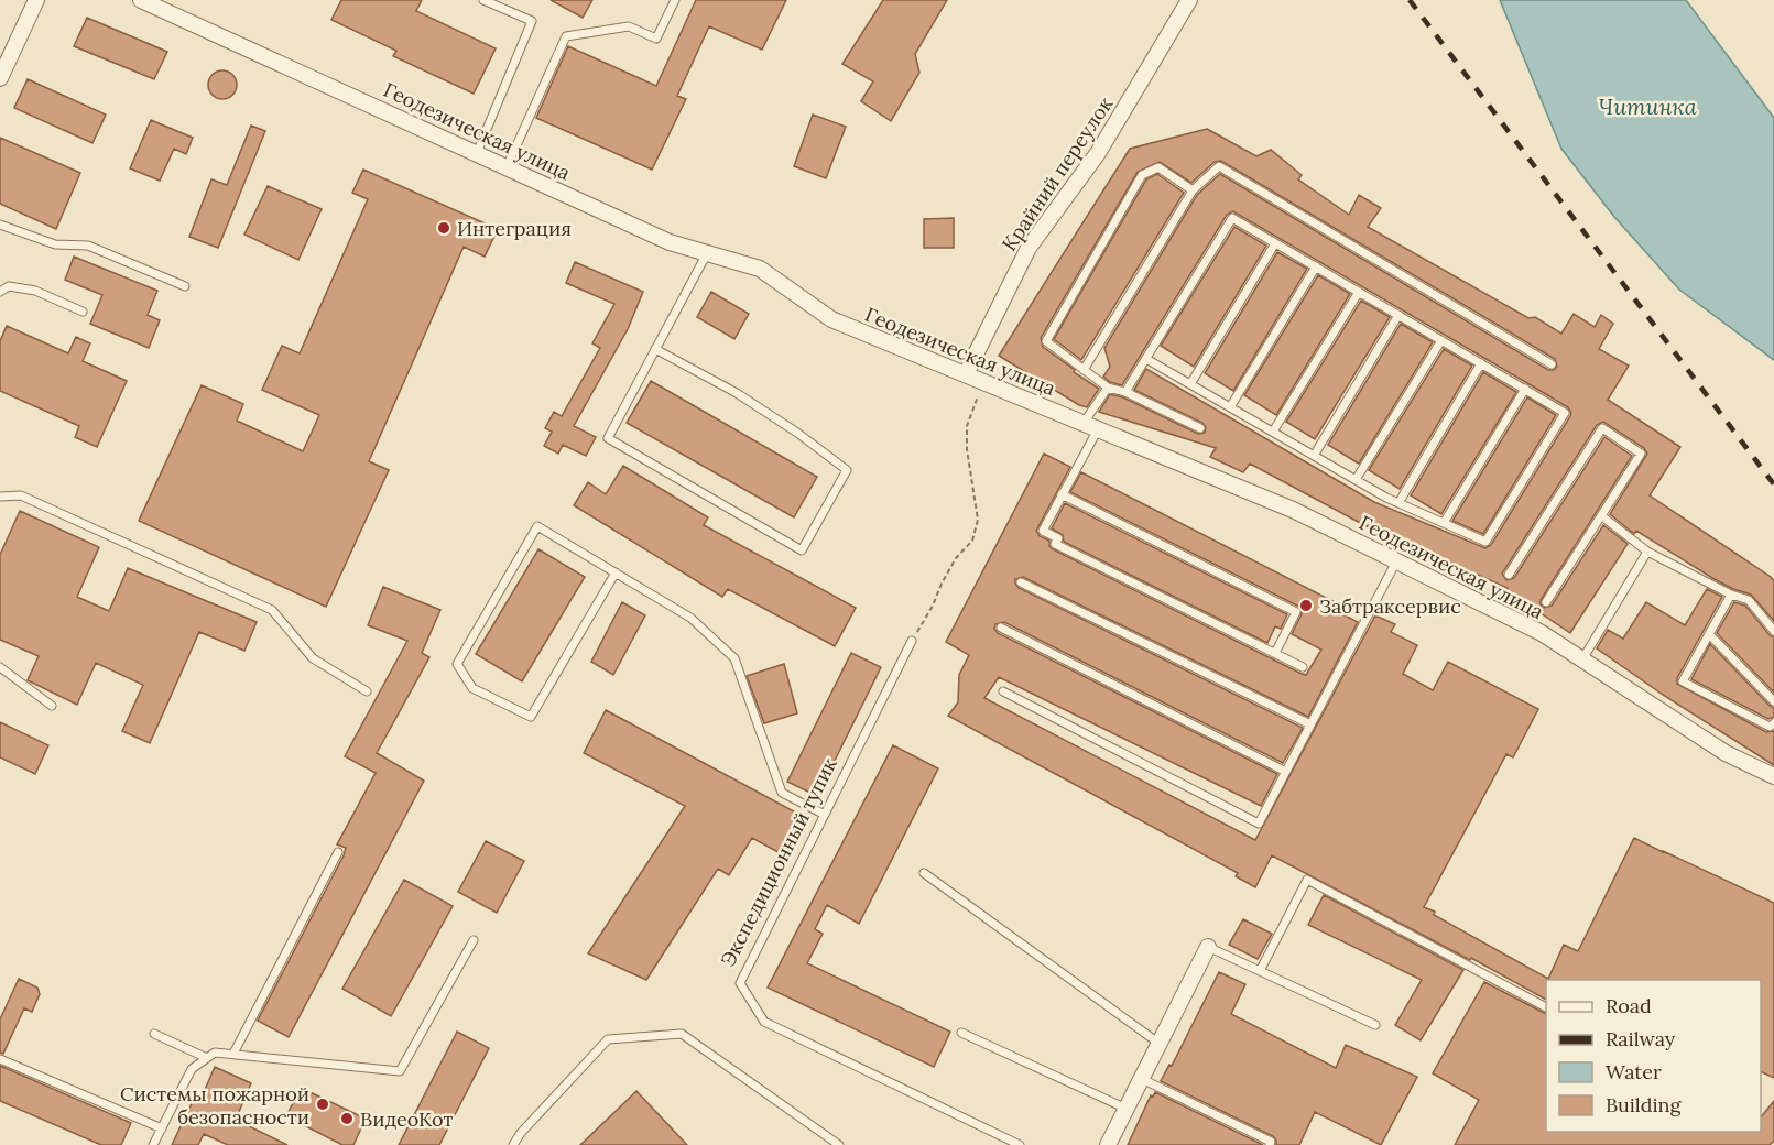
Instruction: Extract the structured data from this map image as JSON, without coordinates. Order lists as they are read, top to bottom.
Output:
{
  "streets": {
    "street": ["Геодезическая улица", "Крайний переулок"],
    "lane": ["Экспедиционный тупик"]
  },
  "crossings": [
    ["Геодезическая улица", "Крайний переулок"]
  ],
  "water": ["Читинка"],
  "places": [
    "Интеграция",
    "Забтраксервис",
    "Системы пожарной безопасности",
    "ВидеоКот"
  ],
  "legend": [
    "Road",
    "Railway",
    "Water",
    "Building"
  ]
}
